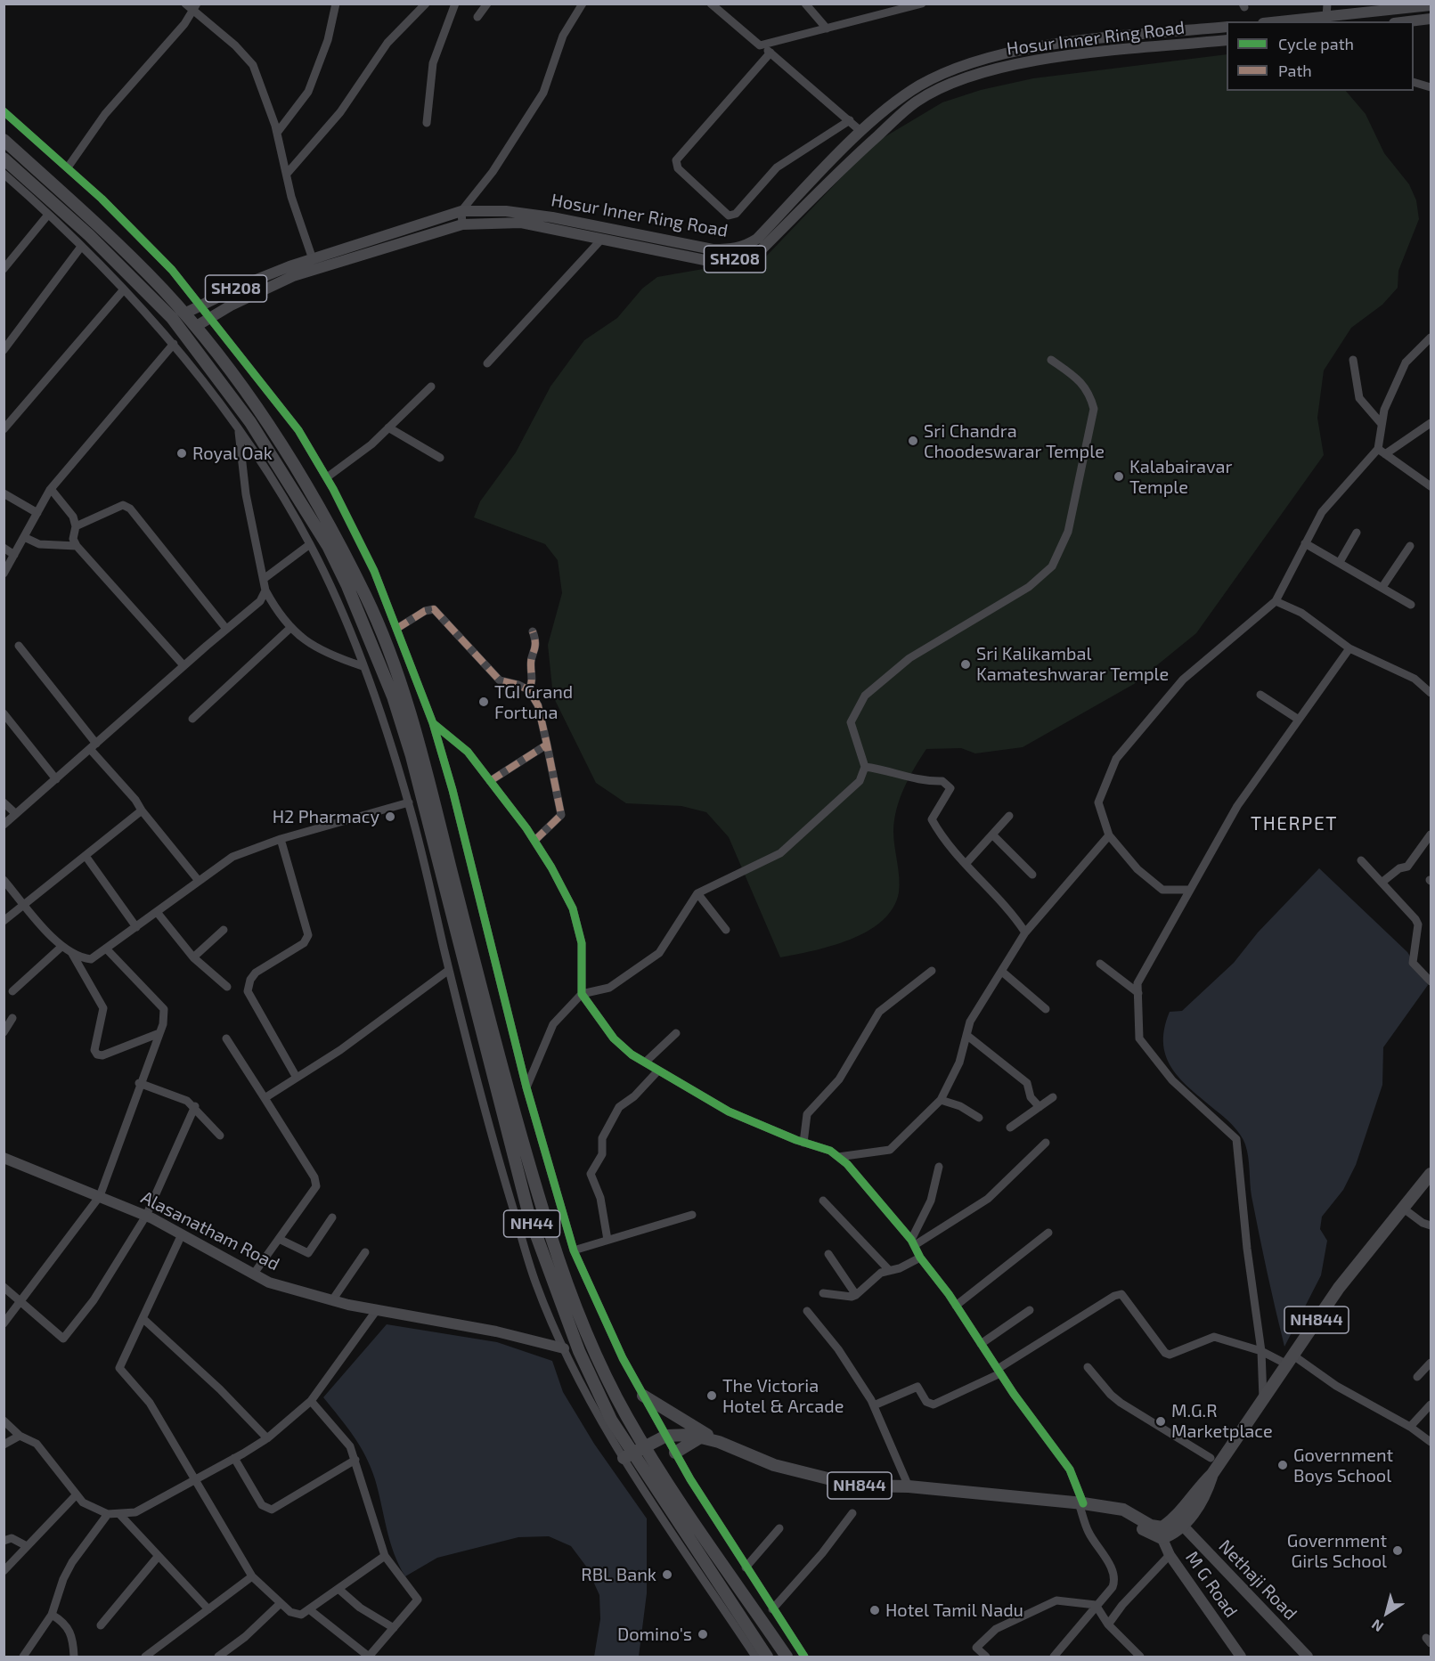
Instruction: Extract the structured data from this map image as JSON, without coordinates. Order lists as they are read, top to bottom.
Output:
{
  "streets": {
    "highway": ["NH44", "NH844"],
    "main road": [
      "Hosur Inner Ring Road",
      "SH208",
      "Alasanatham Road",
      "Nethaji Road",
      "M G Road"
    ]
  },
  "crossings": [
    ["Hosur Inner Ring Road", "NH44"],
    ["NH844", "Nethaji Road"],
    ["NH844", "M G Road"]
  ],
  "districts": ["THERPET"],
  "places": [
    "Sri Chandra Choodeswarar Temple",
    "Royal Oak",
    "Kalabairavar Temple",
    "Sri Kalikambal Kamateshwarar Temple",
    "TGI Grand Fortuna",
    "H2 Pharmacy",
    "The Victoria Hotel & Arcade",
    "M.G.R Marketplace",
    "Government Boys School",
    "Government Girls School",
    "RBL Bank",
    "Hotel Tamil Nadu",
    "Domino's"
  ],
  "legend": ["Cycle path", "Path"],
  "north": "bottom left"
}
